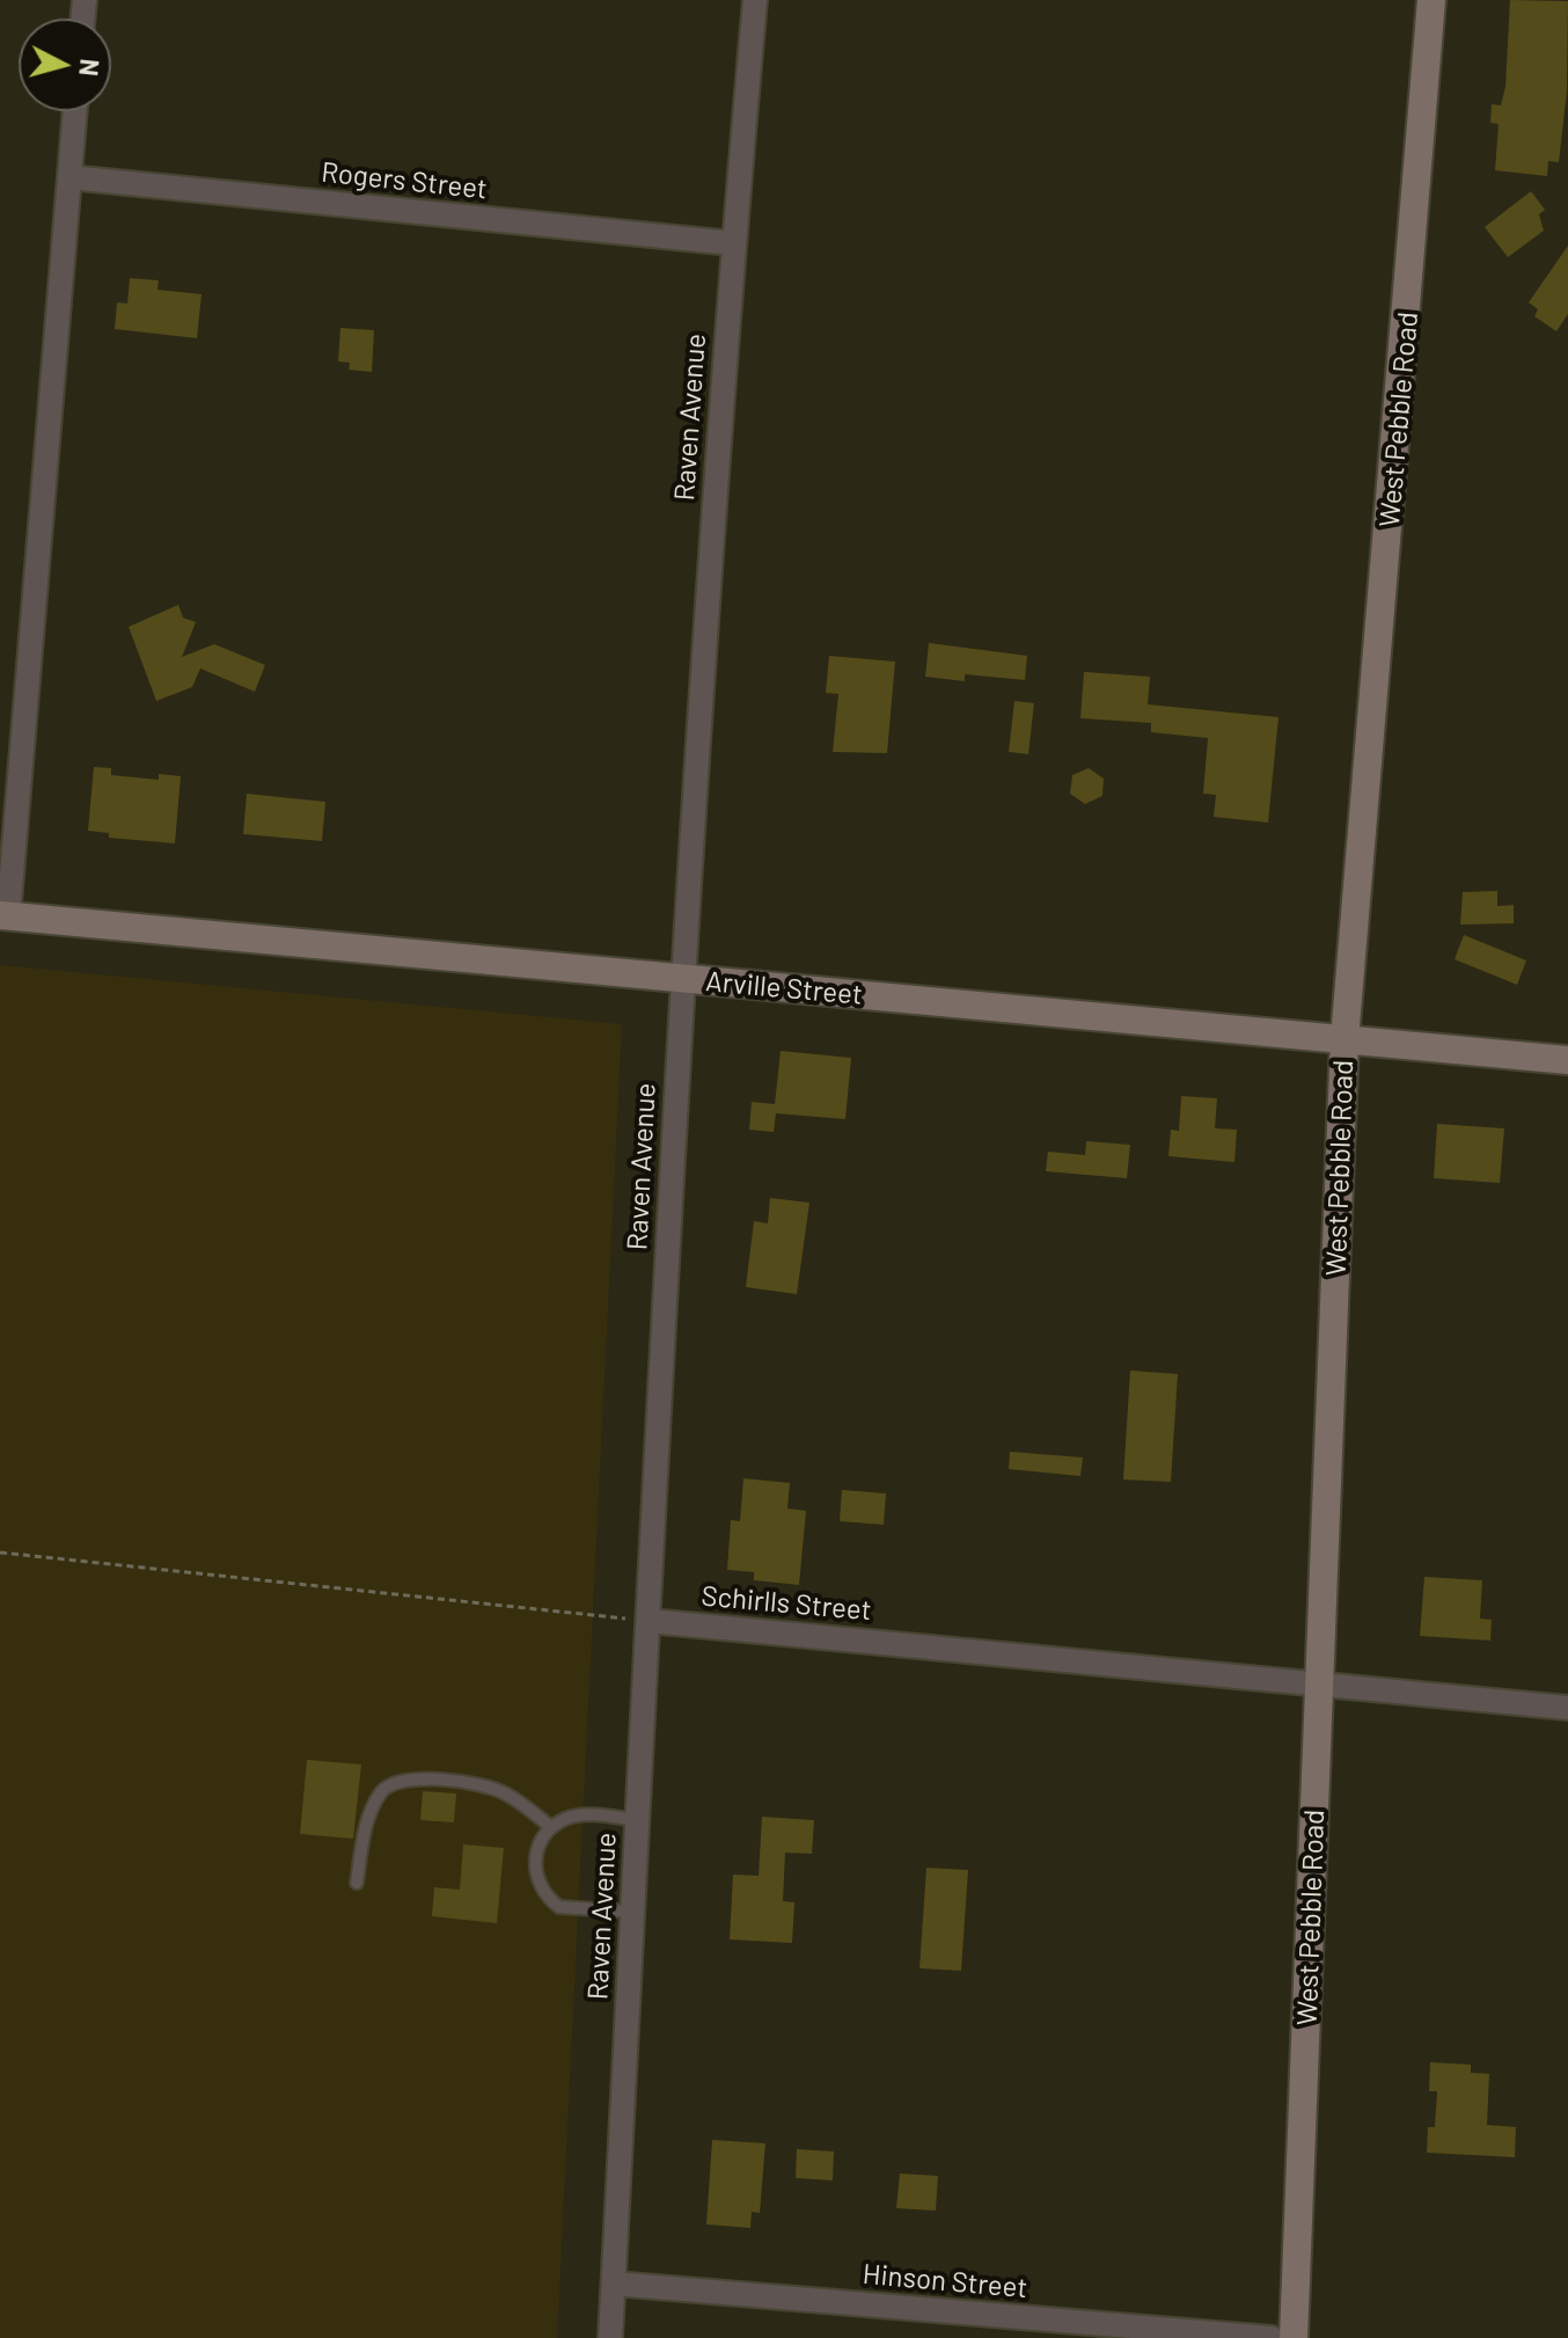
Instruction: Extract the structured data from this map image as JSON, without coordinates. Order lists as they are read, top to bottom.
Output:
{
  "streets": {
    "street": [
      "Rogers Street",
      "Raven Avenue",
      "West Pebble Road",
      "Arville Street",
      "Schirlls Street",
      "Hinson Street"
    ]
  },
  "crossings": [
    ["Rogers Street", "Raven Avenue"],
    ["Raven Avenue", "Arville Street"],
    ["Raven Avenue", "Schirlls Street"],
    ["Raven Avenue", "Hinson Street"],
    ["West Pebble Road", "Arville Street"],
    ["West Pebble Road", "Schirlls Street"]
  ],
  "north": "right"
}
